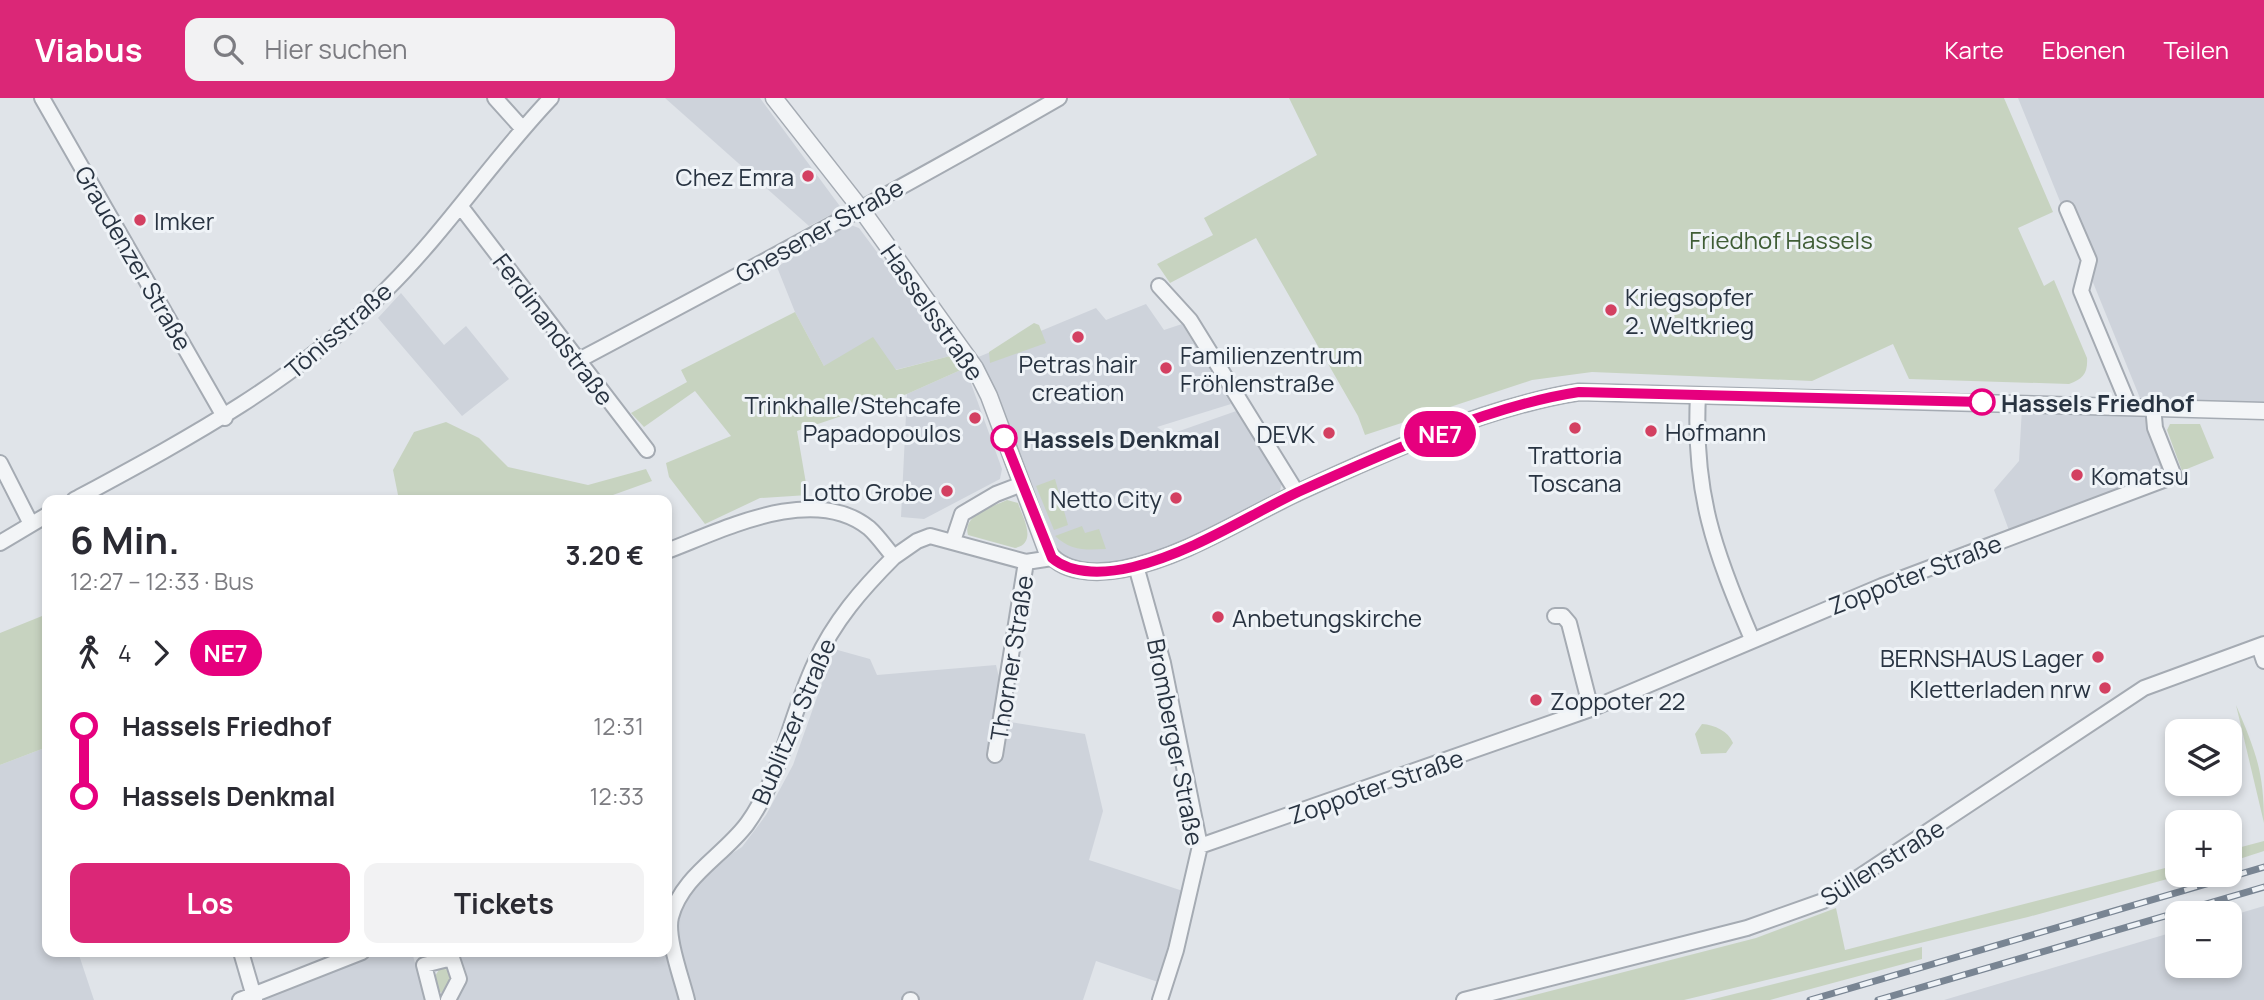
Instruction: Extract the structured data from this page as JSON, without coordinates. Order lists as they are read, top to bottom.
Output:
{
  "streets": {
    "street": [
      "Gnesener Straße",
      "Graudenzer Straße",
      "Hasselsstraße",
      "Ferdinandstraße",
      "Tönisstraße",
      "Zoppoter Straße",
      "Thorner Straße",
      "Bublitzer Straße",
      "Bromberger Straße",
      "Süllenstraße"
    ]
  },
  "crossings": [
    ["Gnesener Straße", "Hasselsstraße"],
    ["Gnesener Straße", "Ferdinandstraße"],
    ["Graudenzer Straße", "Tönisstraße"],
    ["Ferdinandstraße", "Tönisstraße"],
    ["Zoppoter Straße", "Bromberger Straße"],
    ["Thorner Straße", "Bublitzer Straße"]
  ],
  "parks": ["Friedhof Hassels"],
  "places": [
    "Chez Emra",
    "Imker",
    "Kriegsopfer 2. Weltkrieg",
    "Petras hair creation",
    "Familienzentrum Fröhlenstraße",
    "Hassels Friedhof",
    "Trinkhalle/Stehcafe Papadopoulos",
    "Trattoria Toscana",
    "Hofmann",
    "DEVK",
    "Hassels Denkmal",
    "Komatsu",
    "Lotto Grobe",
    "Netto City",
    "Anbetungskirche",
    "BERNSHAUS Lager",
    "Kletterladen nrw",
    "Zoppoter 22"
  ],
  "lines": ["bus line NE7"],
  "page": {
    "header": "Viabus",
    "search": "Hier suchen",
    "nav": ["Karte", "Ebenen", "Teilen"],
    "on_map": "NE7",
    "heading": ["6 Min.", "12:27 – 12:33 · Bus", "3.20 €"],
    "legs": ["4", "NE7"],
    "list": [
      {
        "name": "Hassels Friedhof",
        "value": "12:31"
      },
      {
        "name": "Hassels Denkmal",
        "value": "12:33"
      }
    ],
    "map_buttons": ["+", "−"],
    "buttons": ["Los", "Tickets"]
  }
}
